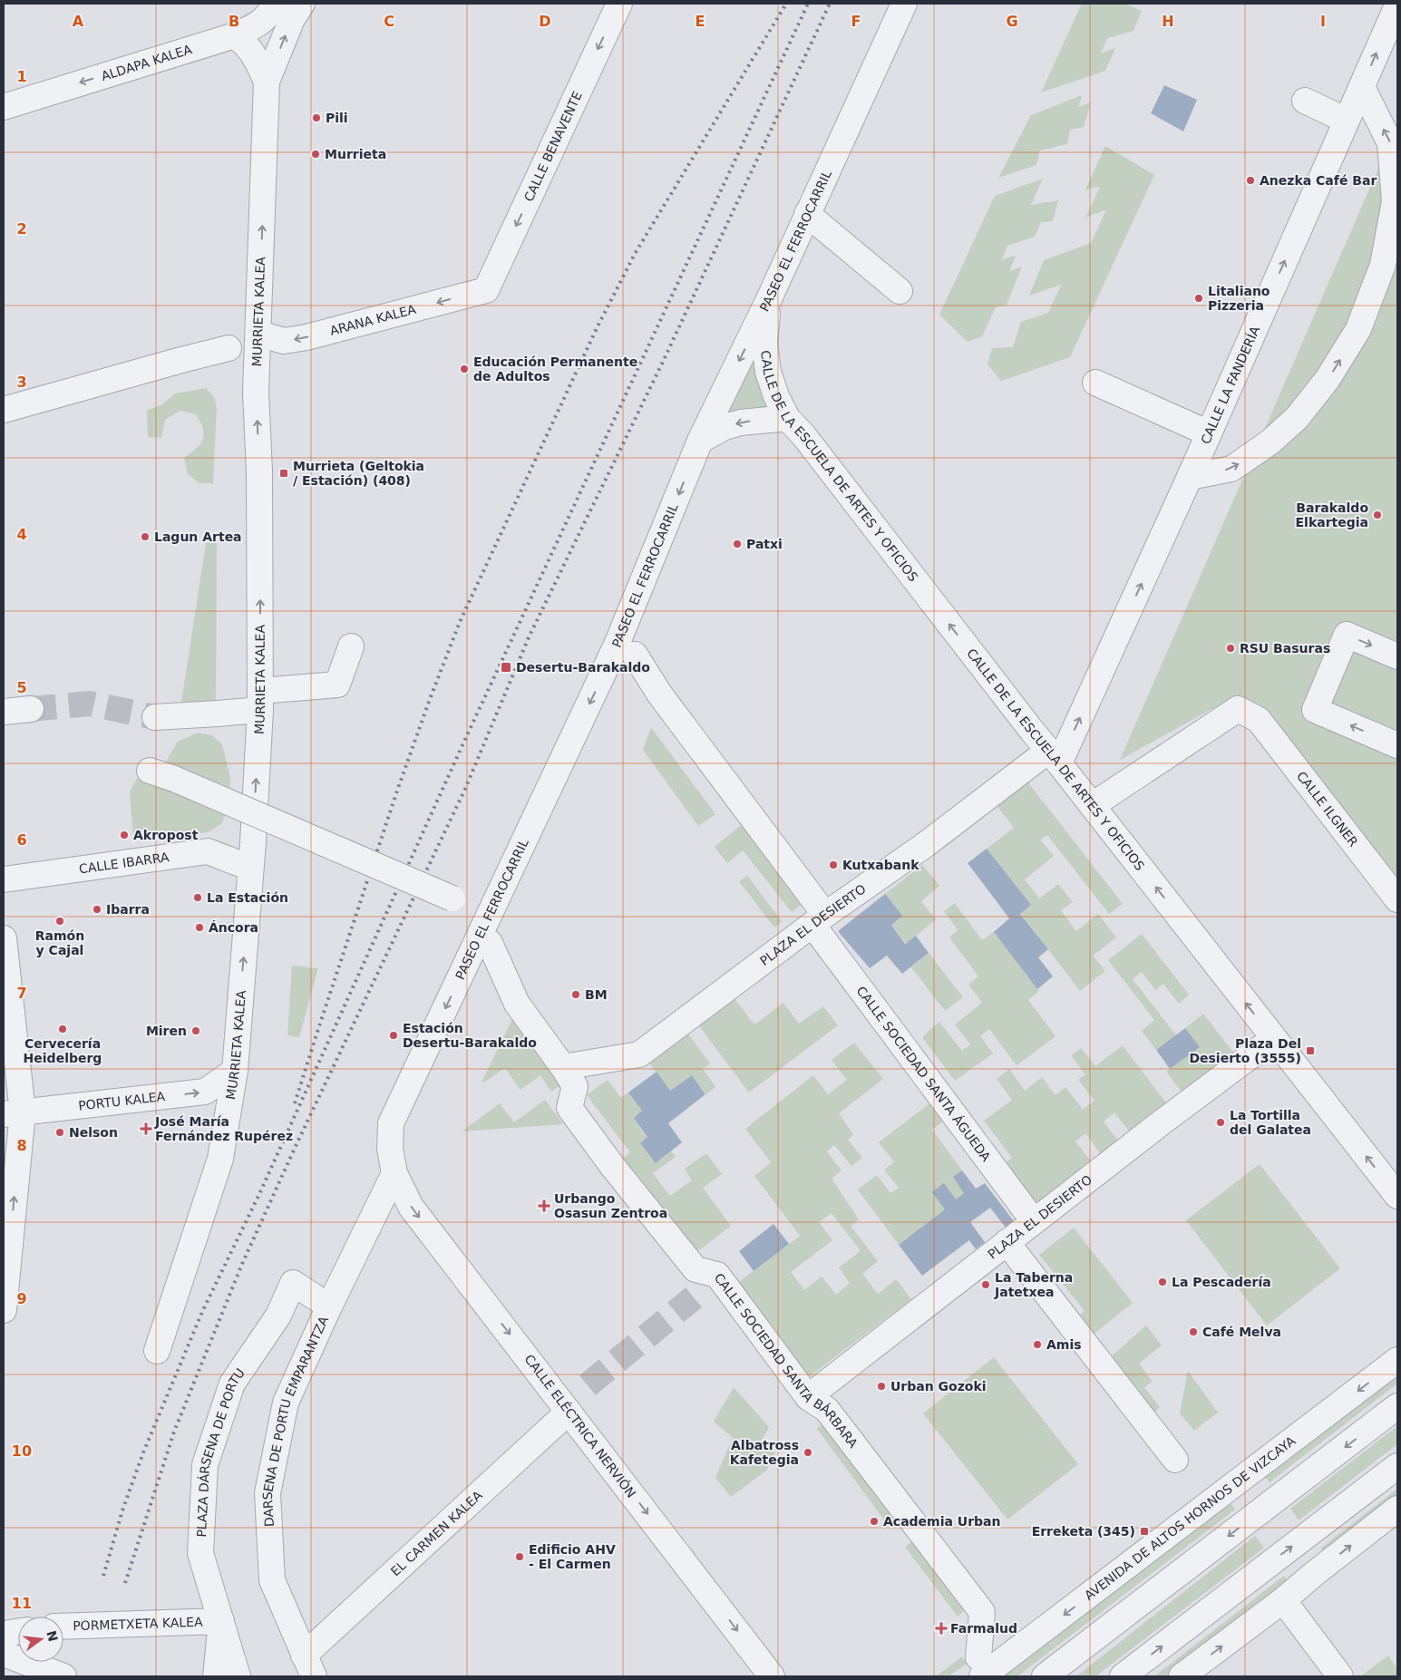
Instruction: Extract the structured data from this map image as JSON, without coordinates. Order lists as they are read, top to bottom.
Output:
{
  "streets": {
    "street": [
      "ALDAPA KALEA",
      "CALLE BENAVENTE",
      "PASEO EL FERROCARRIL",
      "MURRIETA KALEA",
      "ARANA KALEA",
      "CALLE LA FANDERÍA",
      "CALLE DE LA ESCUELA DE ARTES Y OFICIOS",
      "CALLE ILGNER",
      "CALLE IBARRA",
      "PLAZA EL DESIERTO",
      "CALLE SOCIEDAD SANTA ÁGUEDA",
      "PORTU KALEA",
      "CALLE SOCIEDAD SANTA BÁRBARA",
      "DARSENA DE PORTU EMPARANTZA",
      "CALLE ELÉCTRICA NERVIÓN",
      "PLAZA DÁRSENA DE PORTU",
      "AVENIDA DE ALTOS HORNOS DE VIZCAYA",
      "EL CARMEN KALEA",
      "PORMETXETA KALEA"
    ]
  },
  "crossings": [
    ["CALLE BENAVENTE", "ARANA KALEA"],
    ["PASEO EL FERROCARRIL", "CALLE DE LA ESCUELA DE ARTES Y OFICIOS"],
    ["PASEO EL FERROCARRIL", "DARSENA DE PORTU EMPARANTZA"],
    ["PASEO EL FERROCARRIL", "CALLE ELÉCTRICA NERVIÓN"],
    ["MURRIETA KALEA", "ARANA KALEA"],
    ["MURRIETA KALEA", "PORTU KALEA"],
    ["CALLE LA FANDERÍA", "CALLE DE LA ESCUELA DE ARTES Y OFICIOS"],
    ["CALLE LA FANDERÍA", "PLAZA EL DESIERTO"],
    ["CALLE DE LA ESCUELA DE ARTES Y OFICIOS", "CALLE ILGNER"],
    ["CALLE DE LA ESCUELA DE ARTES Y OFICIOS", "PLAZA EL DESIERTO"],
    ["PLAZA EL DESIERTO", "CALLE SOCIEDAD SANTA ÁGUEDA"],
    ["PLAZA EL DESIERTO", "CALLE SOCIEDAD SANTA BÁRBARA"],
    ["CALLE SOCIEDAD SANTA BÁRBARA", "AVENIDA DE ALTOS HORNOS DE VIZCAYA"],
    ["DARSENA DE PORTU EMPARANTZA", "CALLE ELÉCTRICA NERVIÓN"],
    ["DARSENA DE PORTU EMPARANTZA", "PLAZA DÁRSENA DE PORTU"],
    ["DARSENA DE PORTU EMPARANTZA", "EL CARMEN KALEA"],
    ["CALLE ELÉCTRICA NERVIÓN", "EL CARMEN KALEA"],
    ["PLAZA DÁRSENA DE PORTU", "PORMETXETA KALEA"]
  ],
  "one_way": [
    "ALDAPA KALEA",
    "CALLE BENAVENTE",
    "PASEO EL FERROCARRIL",
    "MURRIETA KALEA",
    "ARANA KALEA",
    "CALLE LA FANDERÍA",
    "CALLE DE LA ESCUELA DE ARTES Y OFICIOS",
    "PORTU KALEA",
    "CALLE ELÉCTRICA NERVIÓN"
  ],
  "places": {
    "other": [
      "Pili",
      "Murrieta",
      "Anezka Café Bar",
      "Litaliano Pizzeria",
      "Educación Permanente de Adultos",
      "Barakaldo Elkartegia",
      "Lagun Artea",
      "Patxi",
      "RSU Basuras",
      "Akropost",
      "Kutxabank",
      "La Estación",
      "Ibarra",
      "Ramón y Cajal",
      "Áncora",
      "BM",
      "Cervecería Heidelberg",
      "Miren",
      "Estación Desertu-Barakaldo",
      "La Tortilla del Galatea",
      "Nelson",
      "La Pescadería",
      "La Taberna Jatetxea",
      "Café Melva",
      "Amis",
      "Urban Gozoki",
      "Albatross Kafetegia",
      "Academia Urban",
      "Edificio AHV - El Carmen"
    ],
    "transit": [
      "Murrieta (Geltokia / Estación) (408)",
      "Desertu-Barakaldo",
      "Plaza Del Desierto (3555)",
      "Erreketa (345)"
    ],
    "health": ["José María Fernández Rupérez", "Urbango Osasun Zentroa", "Farmalud"]
  },
  "north": "right",
  "grid": {
    "columns": [
      "A",
      "B",
      "C",
      "D",
      "E",
      "F",
      "G",
      "H",
      "I"
    ],
    "rows": [
      "1",
      "2",
      "3",
      "4",
      "5",
      "6",
      "7",
      "8",
      "9",
      "10",
      "11"
    ]
  }
}
